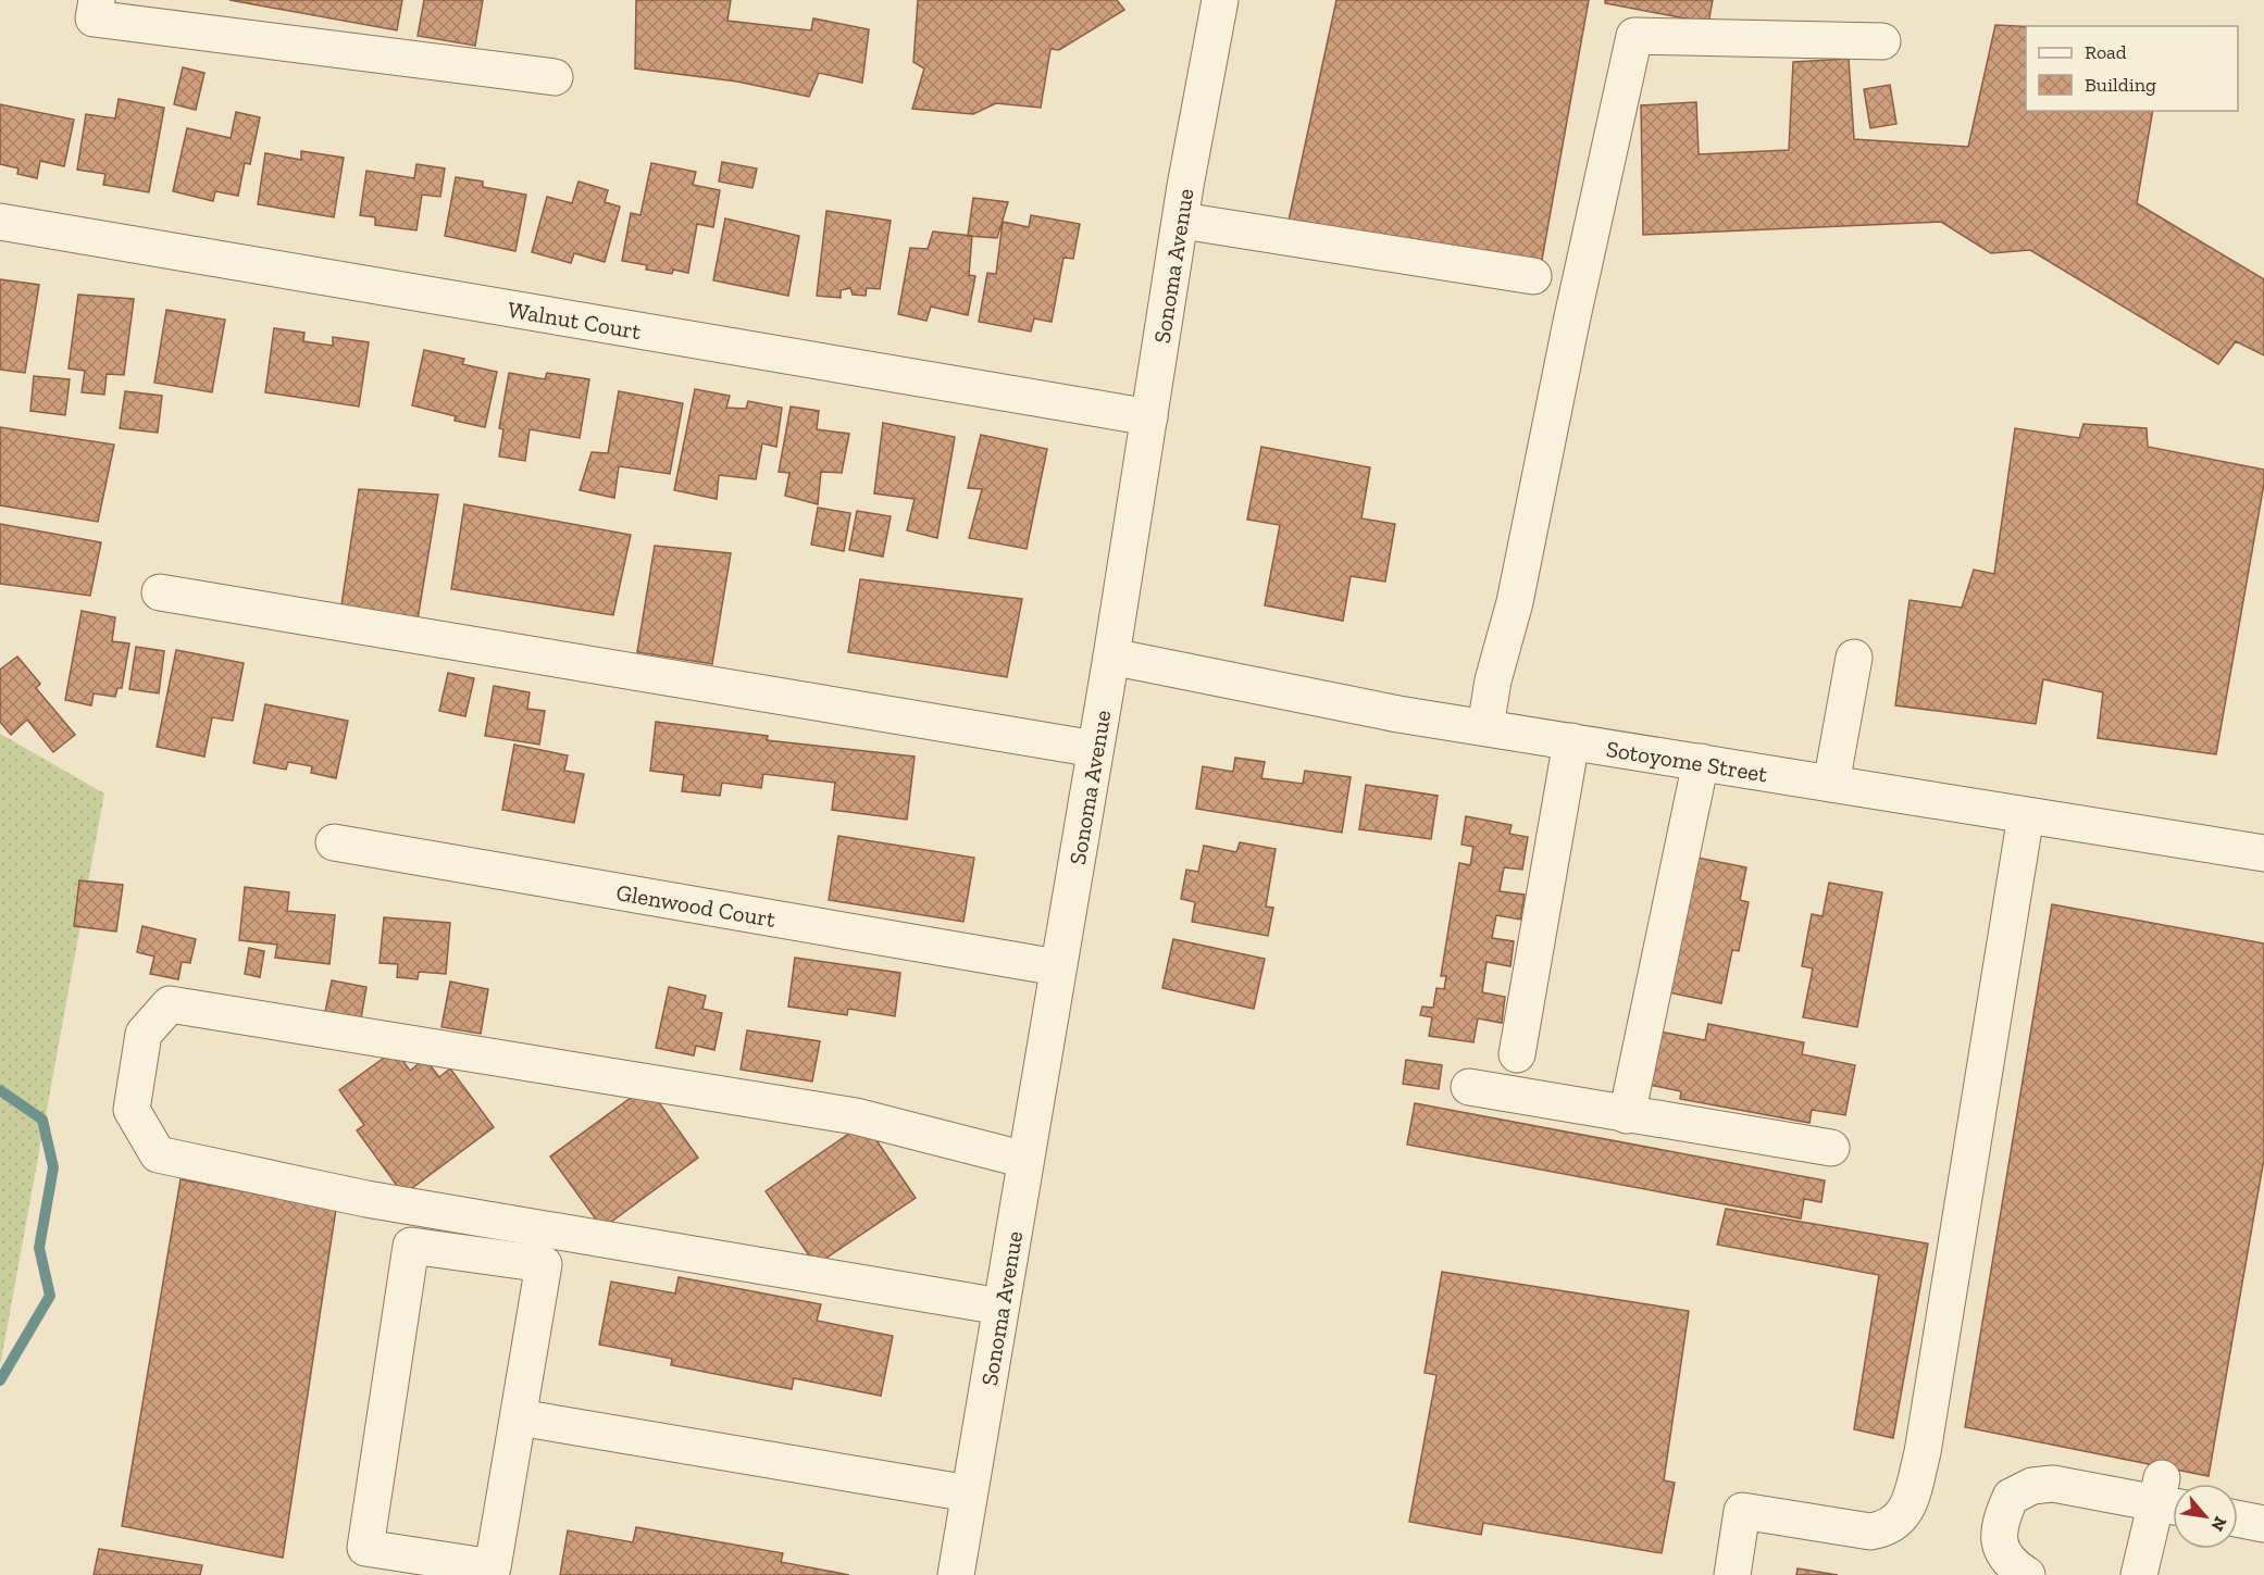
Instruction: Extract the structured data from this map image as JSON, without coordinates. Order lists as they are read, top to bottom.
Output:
{
  "streets": {
    "street": [
      "Sonoma Avenue",
      "Walnut Court",
      "Sotoyome Street",
      "Glenwood Court"
    ]
  },
  "crossings": [
    ["Sonoma Avenue", "Walnut Court"],
    ["Sonoma Avenue", "Sotoyome Street"],
    ["Sonoma Avenue", "Glenwood Court"]
  ],
  "legend": ["Road", "Building"],
  "north": "bottom right"
}
